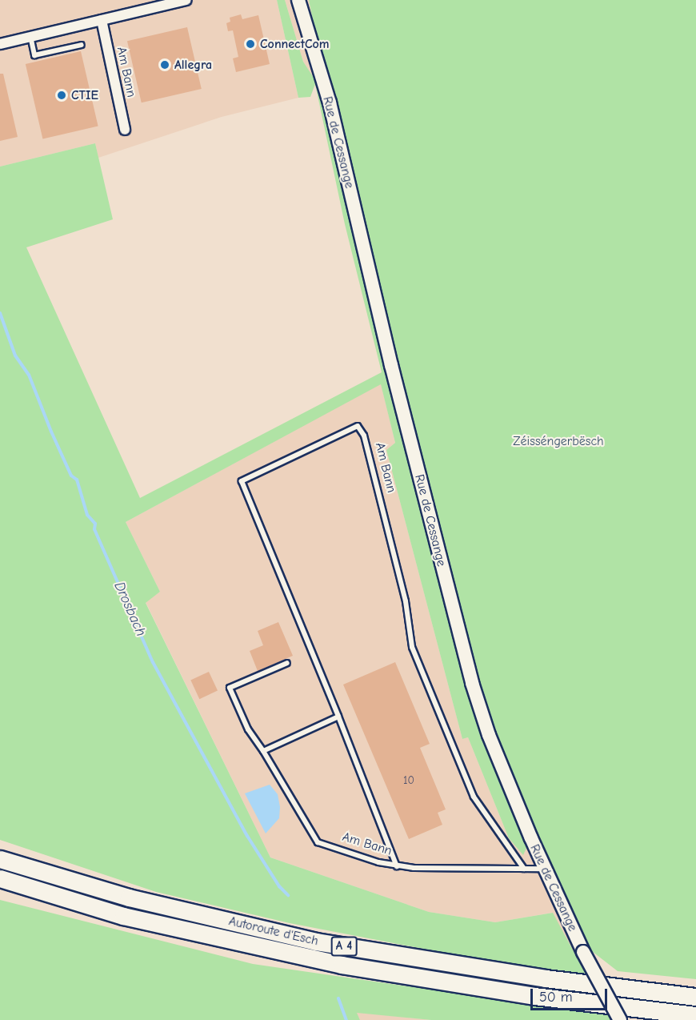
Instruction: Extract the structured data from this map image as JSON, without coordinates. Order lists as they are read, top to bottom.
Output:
{
  "streets": {
    "highway": ["Autoroute d'Esch", "A 4"],
    "main road": ["Rue de Cessange"],
    "street": ["Am Bann"]
  },
  "crossings": [
    ["Am Bann", "Rue de Cessange"],
    ["Autoroute d'Esch", "A 4"]
  ],
  "water": ["Drosbach"],
  "parks": ["Zéisséngerbësch"],
  "places": ["ConnectCom", "Allegra", "CTIE"],
  "house_numbers": ["10"],
  "scale_bar": "50 m"
}
